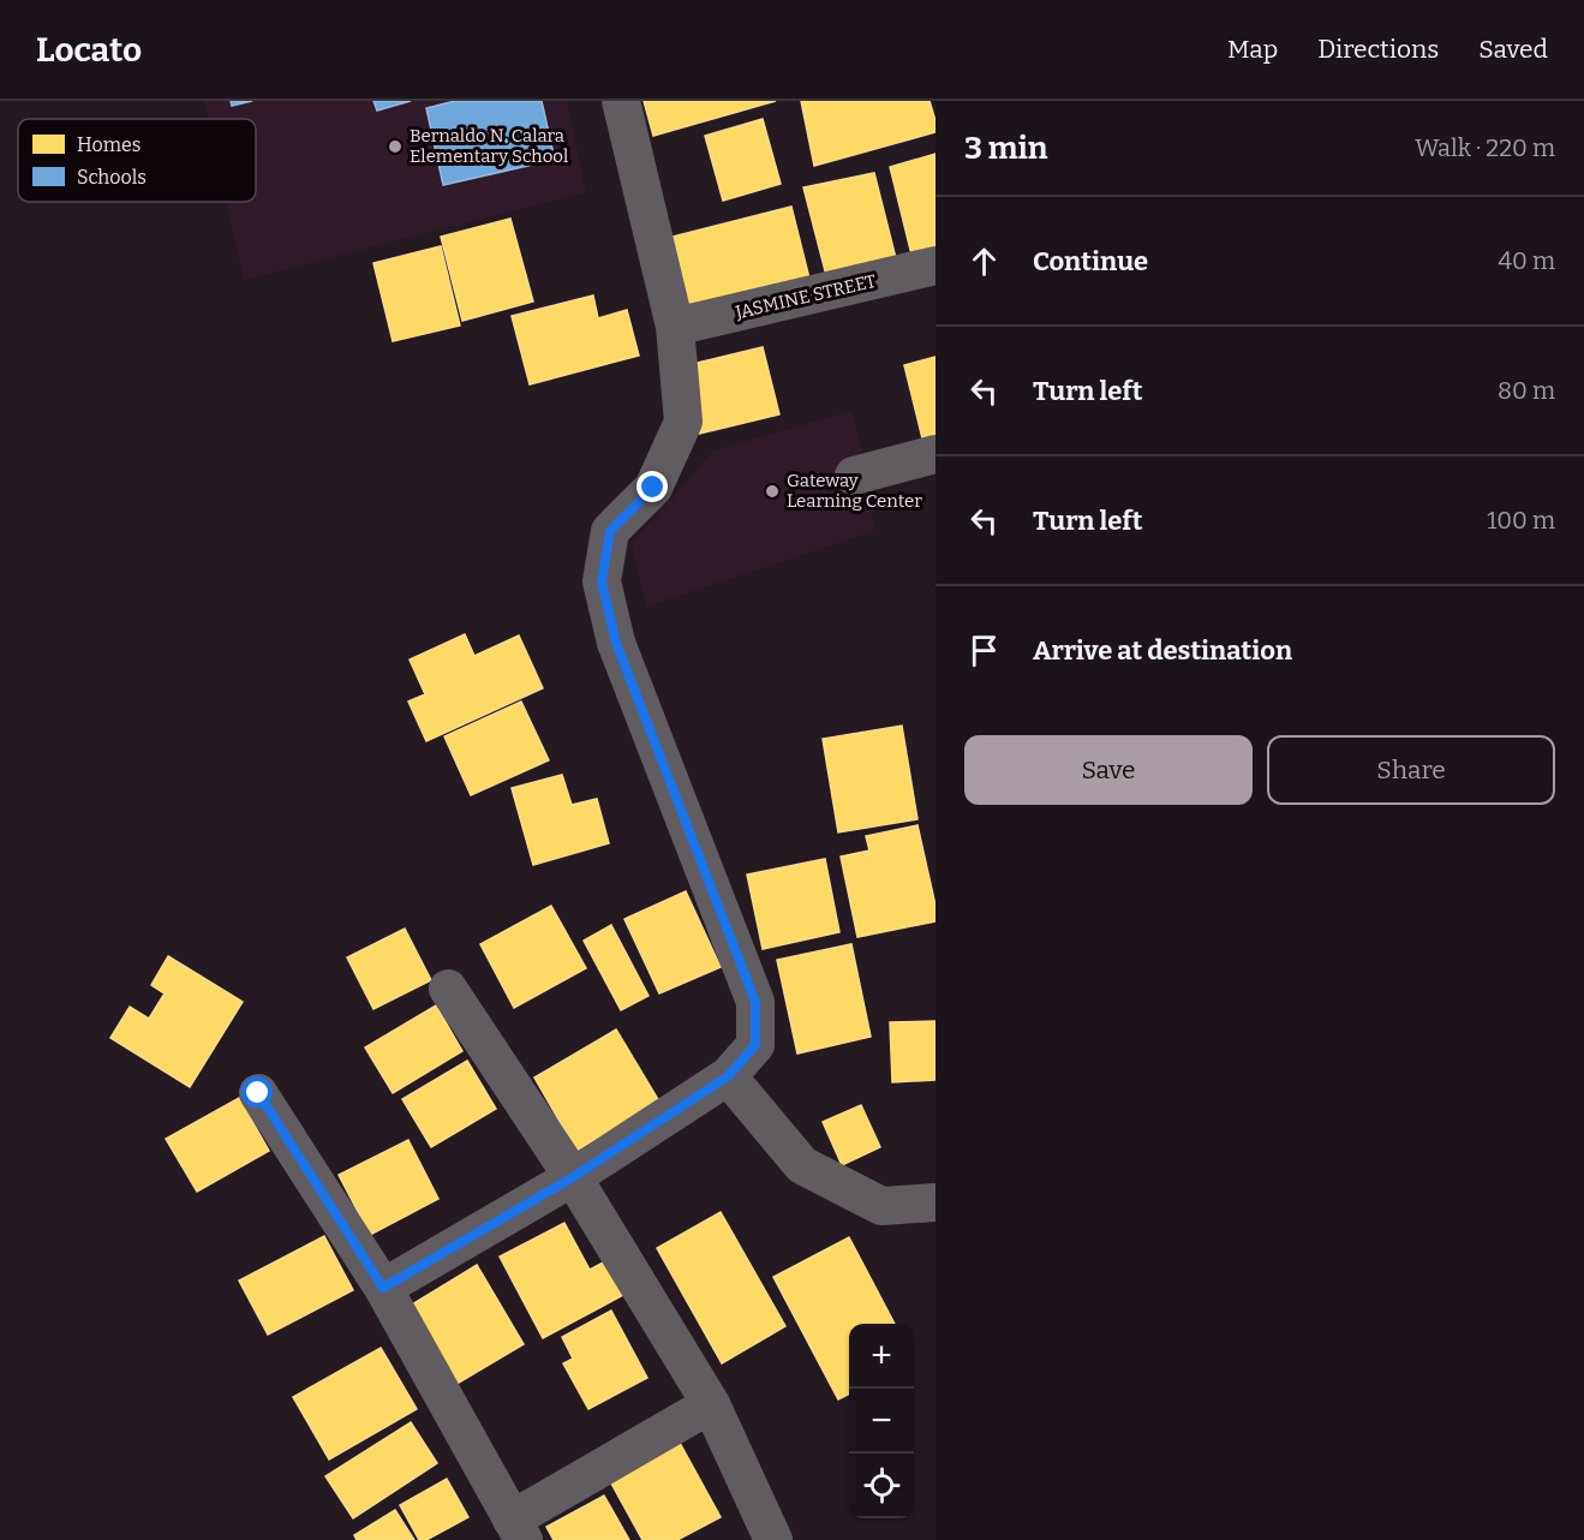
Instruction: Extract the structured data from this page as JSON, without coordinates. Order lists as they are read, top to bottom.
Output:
{
  "streets": {
    "street": ["JASMINE STREET"]
  },
  "places": ["Bernaldo N. Calara Elementary School", "Gateway Learning Center"],
  "legend": ["Homes", "Schools"],
  "page": {
    "header": "Locato",
    "nav": ["Map", "Directions", "Saved"],
    "heading": ["3 min", "Walk · 220 m"],
    "list": [
      ["Continue", "40 m"],
      ["Turn left", "80 m"],
      ["Turn left", "100 m"],
      "Arrive at destination"
    ],
    "buttons": ["Save", "Share"],
    "map_buttons": ["+", "−"]
  }
}
